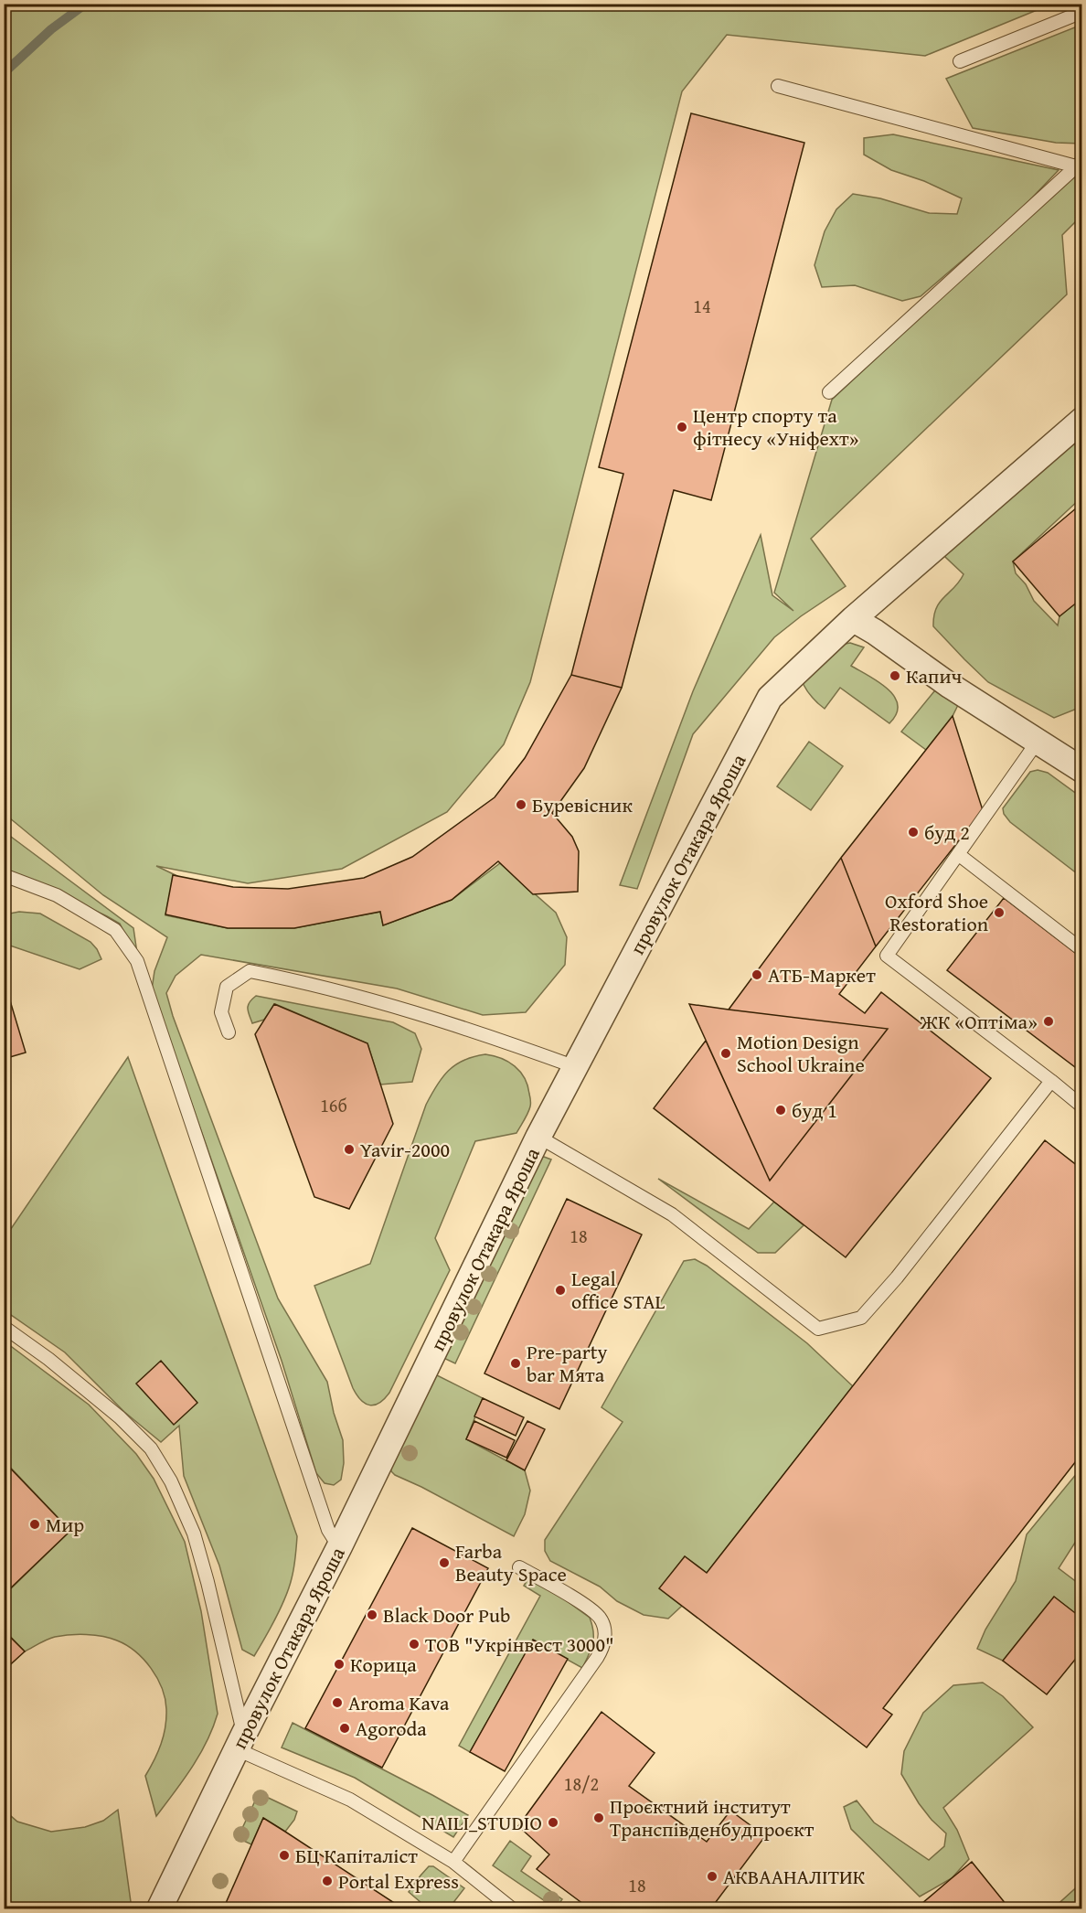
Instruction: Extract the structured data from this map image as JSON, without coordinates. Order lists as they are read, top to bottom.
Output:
{
  "streets": {
    "street": ["провулок Отакара Яроша"]
  },
  "places": [
    "Центр спорту та фітнесу «Уніфехт»",
    "Капич",
    "Буревісник",
    "буд 2",
    "Oxford Shoe Restoration",
    "АТБ-Маркет",
    "ЖК «Оптіма»",
    "Motion Design School Ukraine",
    "буд 1",
    "Yavir-2000",
    "Legal office STAL",
    "Pre-party bar Мята",
    "Мир",
    "Farba Beauty Space",
    "Black Door Pub",
    "ТОВ \"Укрінвест 3000\"",
    "Корица",
    "Aroma Kava",
    "Agoroda",
    "Проєктний інститут Транспівденбудпроєкт",
    "NAILI_STUDIO",
    "БЦ Капіталіст",
    "АКВААНАЛІТИК",
    "Portal Express"
  ],
  "house_numbers": [
    "14",
    "16б",
    "18",
    "18/2",
    "18"
  ]
}
